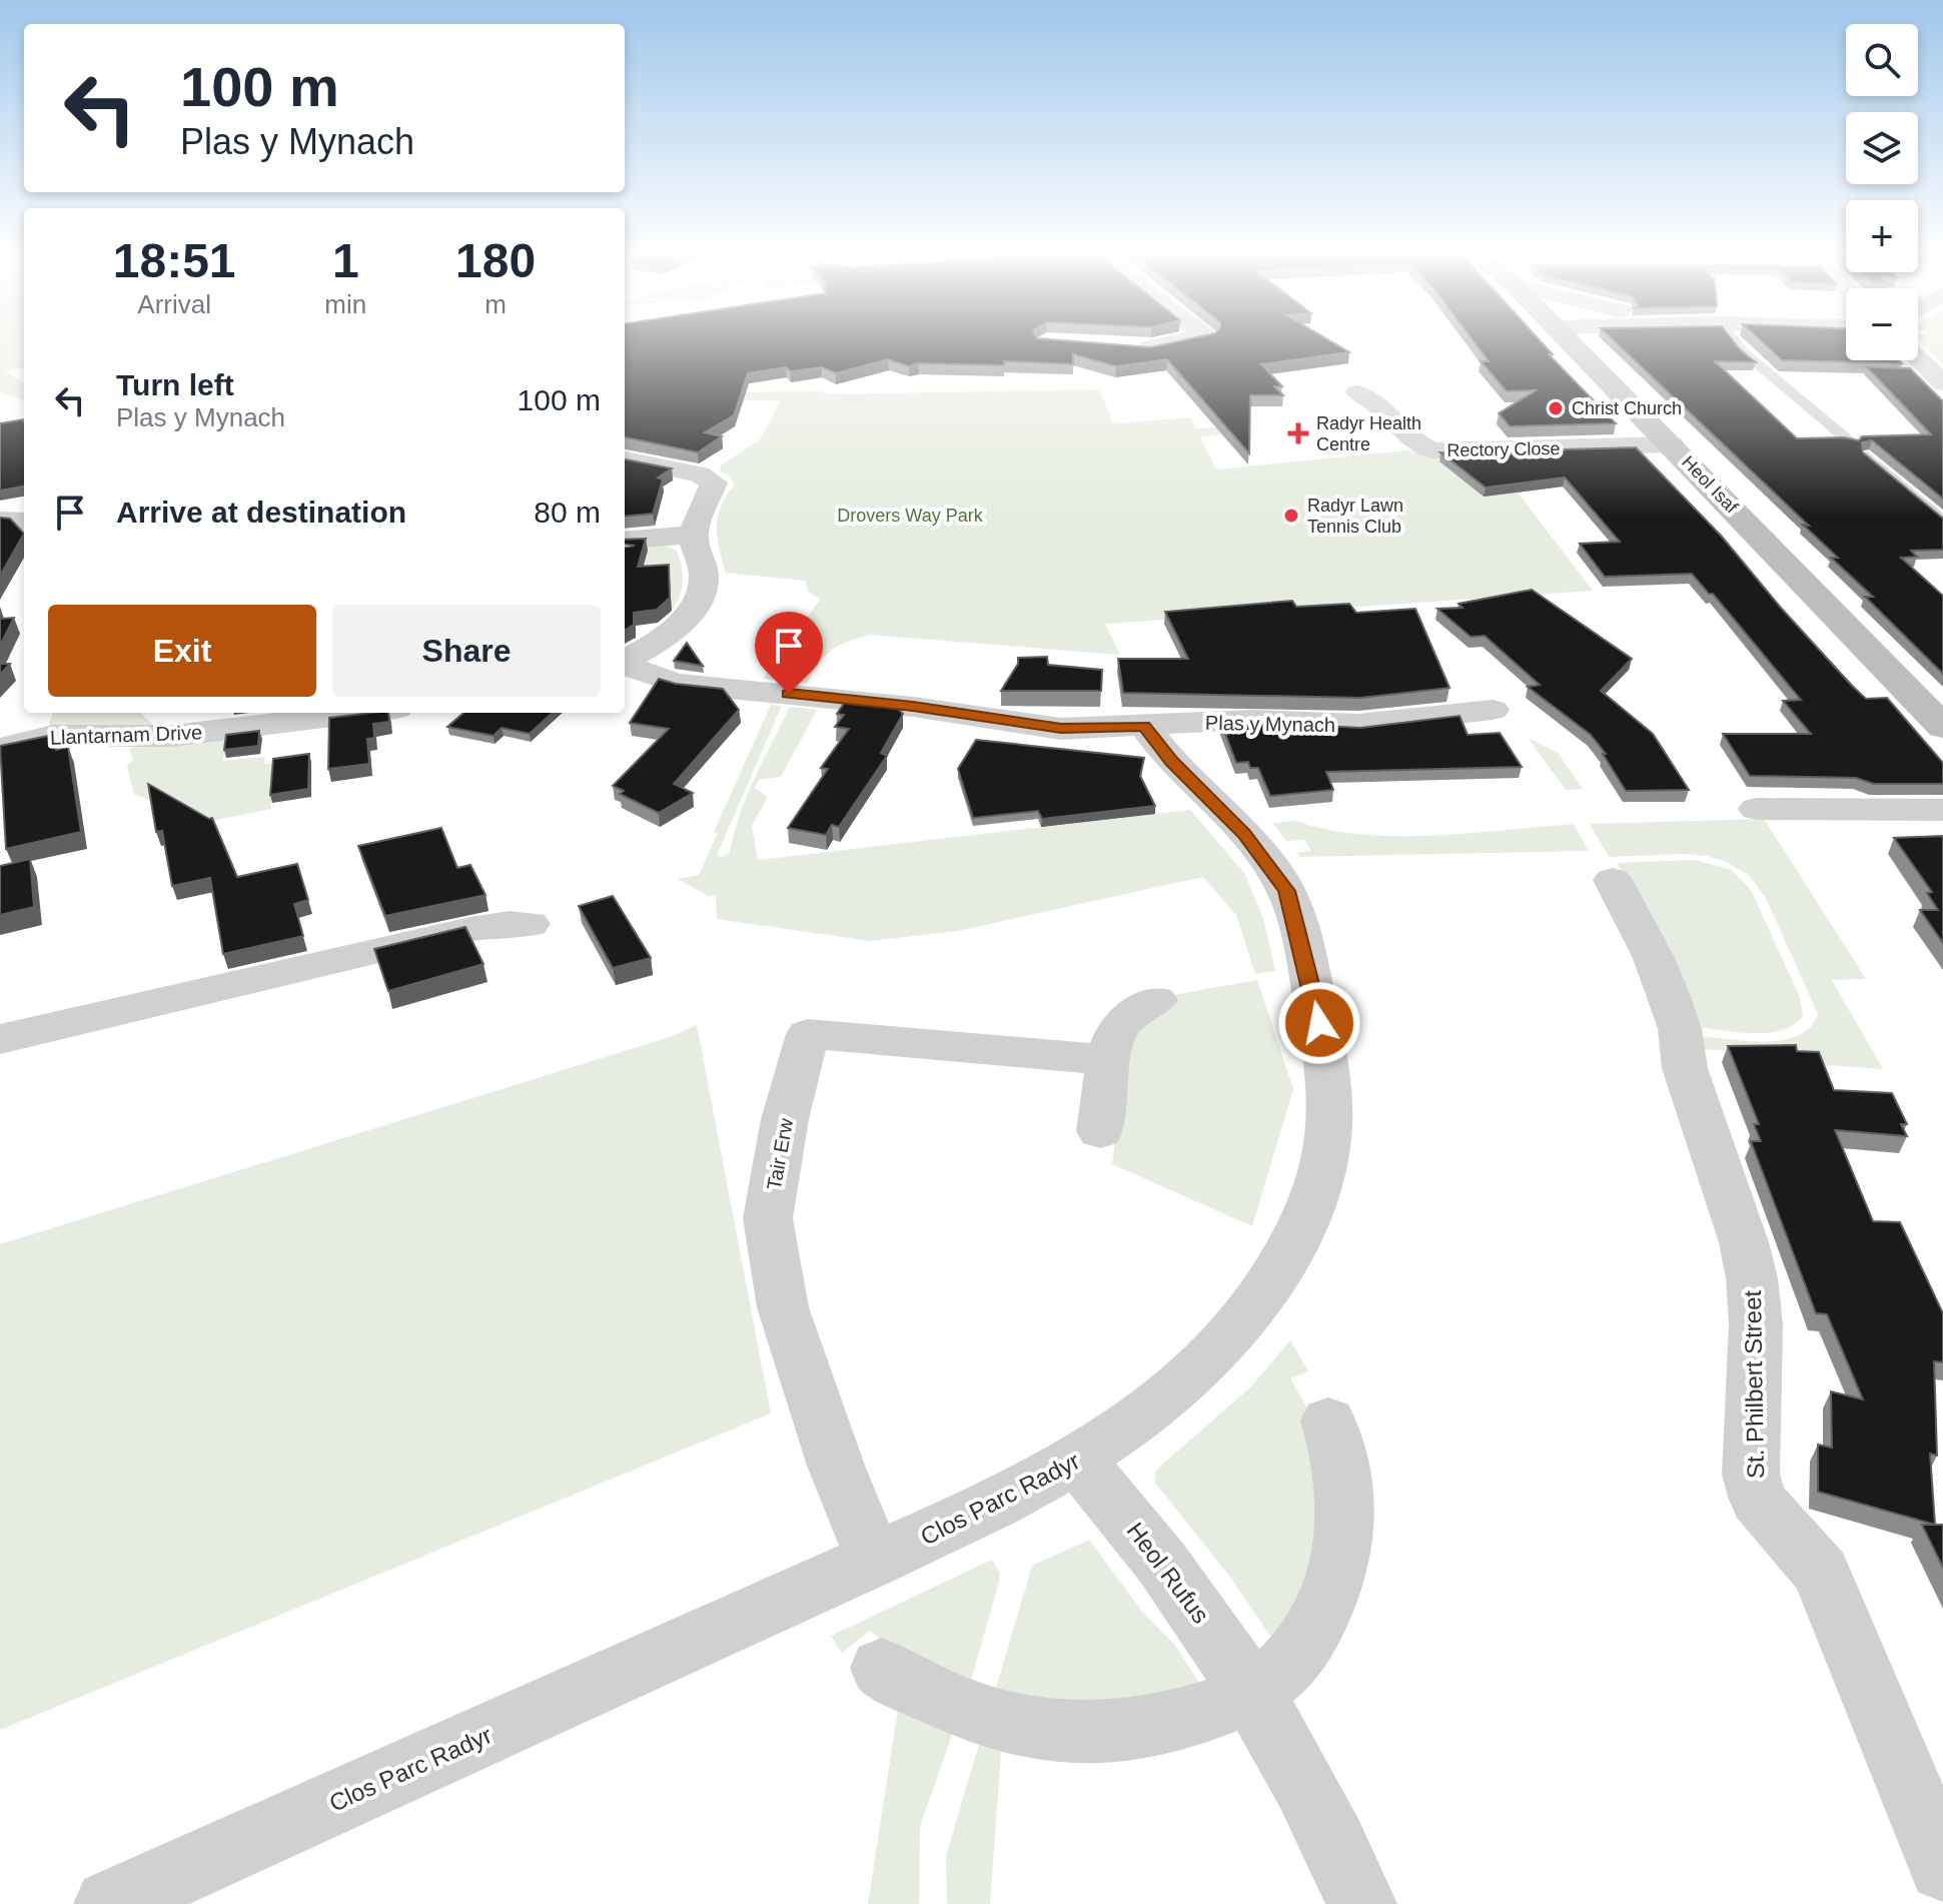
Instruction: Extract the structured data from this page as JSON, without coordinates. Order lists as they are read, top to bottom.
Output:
{
  "streets": {
    "main road": ["Heol Isaf"],
    "street": [
      "Rectory Close",
      "Plas y Mynach",
      "Llantarnam Drive",
      "Tair Erw",
      "St. Philbert Street",
      "Clos Parc Radyr",
      "Heol Rufus"
    ]
  },
  "crossings": [
    ["Rectory Close", "Heol Isaf"],
    ["Plas y Mynach", "Clos Parc Radyr"],
    ["Tair Erw", "Clos Parc Radyr"],
    ["Clos Parc Radyr", "Heol Rufus"]
  ],
  "parks": ["Drovers Way Park"],
  "places": {
    "other": ["Christ Church", "Radyr Lawn Tennis Club"],
    "health": ["Radyr Health Centre"]
  },
  "page": {
    "map_buttons": ["+", "−"],
    "turn": ["100 m", "Plas y Mynach"],
    "eta": [
      "18:51",
      "Arrival",
      "1",
      "min",
      "180",
      "m"
    ],
    "list": [
      {
        "name": "Turn left",
        "note": "Plas y Mynach",
        "value": "100 m"
      },
      {
        "name": "Arrive at destination",
        "value": "80 m"
      }
    ],
    "buttons": ["Exit", "Share"]
  }
}
